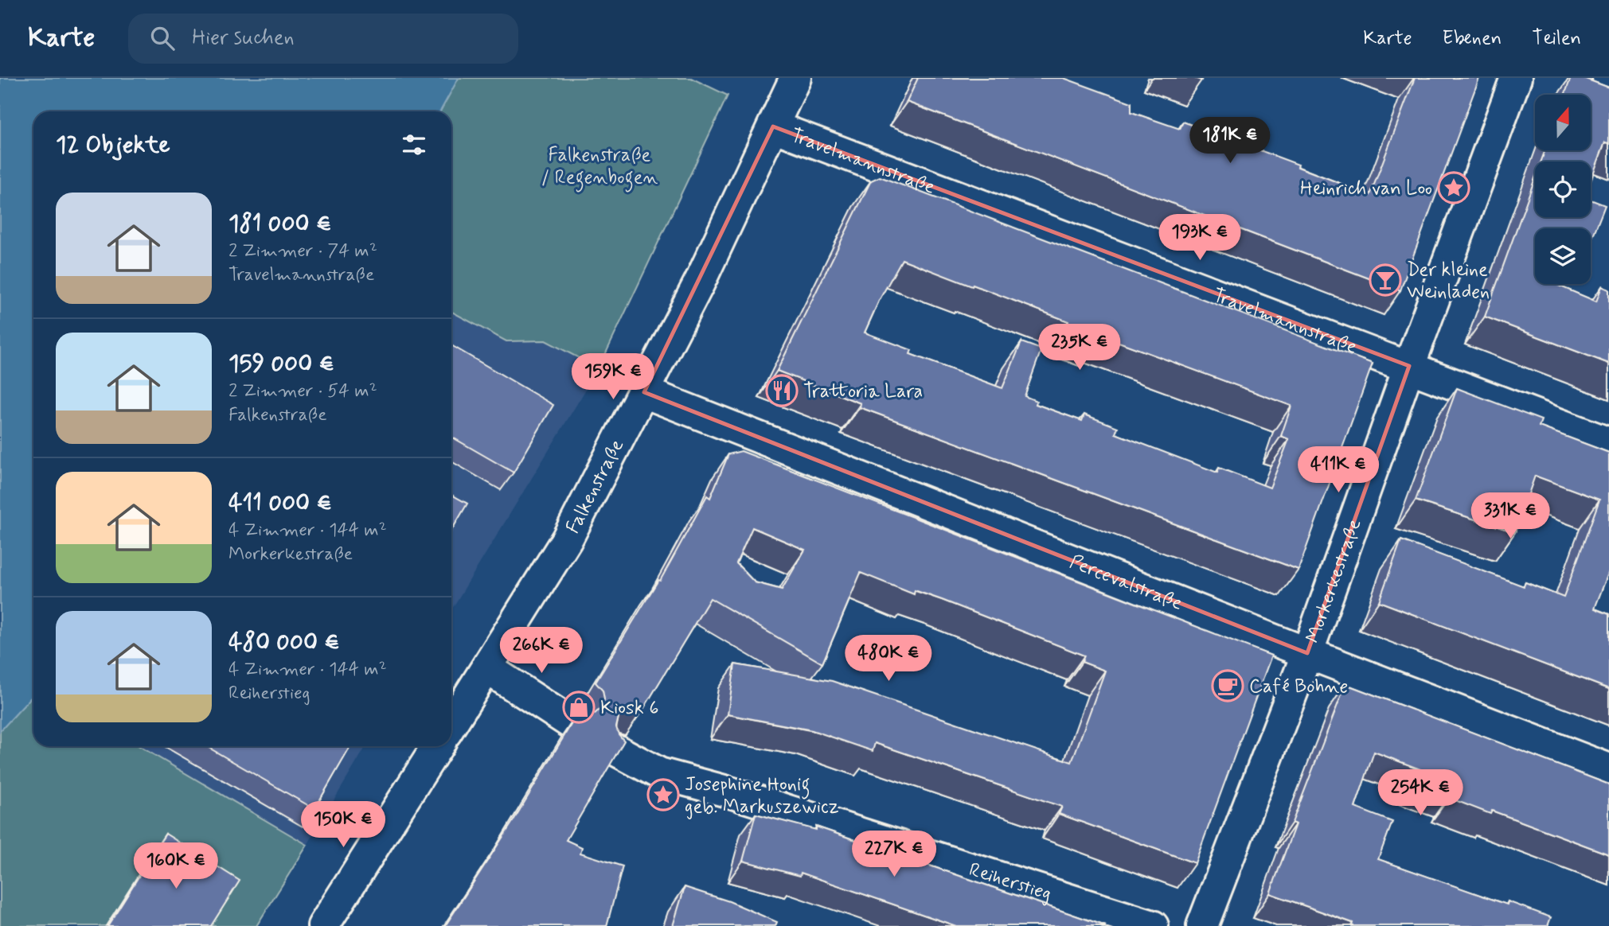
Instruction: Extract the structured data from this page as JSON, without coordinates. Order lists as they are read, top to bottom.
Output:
{
  "streets": {
    "street": [
      "Travelmannstraße",
      "Falkenstraße",
      "Morkerkestraße",
      "Percevalstraße",
      "Reiherstieg"
    ]
  },
  "crossings": [
    ["Travelmannstraße", "Falkenstraße"],
    ["Travelmannstraße", "Morkerkestraße"],
    ["Falkenstraße", "Percevalstraße"],
    ["Morkerkestraße", "Percevalstraße"]
  ],
  "parks": ["Falkenstraße / Regenbogen"],
  "places": {
    "place": ["Heinrich van Loo", "Josephine Honig geb. Markuszewicz"],
    "bar": ["Der kleine Weinladen"],
    "restaurant": ["Trattoria Lara"],
    "cafe": ["Café Bohne"],
    "shop": ["Kiosk 6"]
  },
  "north": "top",
  "page": {
    "header": "Karte",
    "search": "Hier suchen",
    "nav": ["Karte", "Ebenen", "Teilen"],
    "heading": "12 Objekte",
    "price": [
      "181K €",
      "193K €",
      "235K €",
      "159K €",
      "411K €",
      "331K €",
      "266K €",
      "480K €",
      "254K €",
      "150K €",
      "227K €",
      "160K €"
    ],
    "list": [
      {
        "name": "181 000 €",
        "note": "2 Zimmer · 74 m² · Travelmannstraße"
      },
      {
        "name": "159 000 €",
        "note": "2 Zimmer · 54 m² · Falkenstraße"
      },
      {
        "name": "411 000 €",
        "note": "4 Zimmer · 144 m² · Morkerkestraße"
      },
      {
        "name": "480 000 €",
        "note": "4 Zimmer · 144 m² · Reiherstieg"
      }
    ]
  }
}
